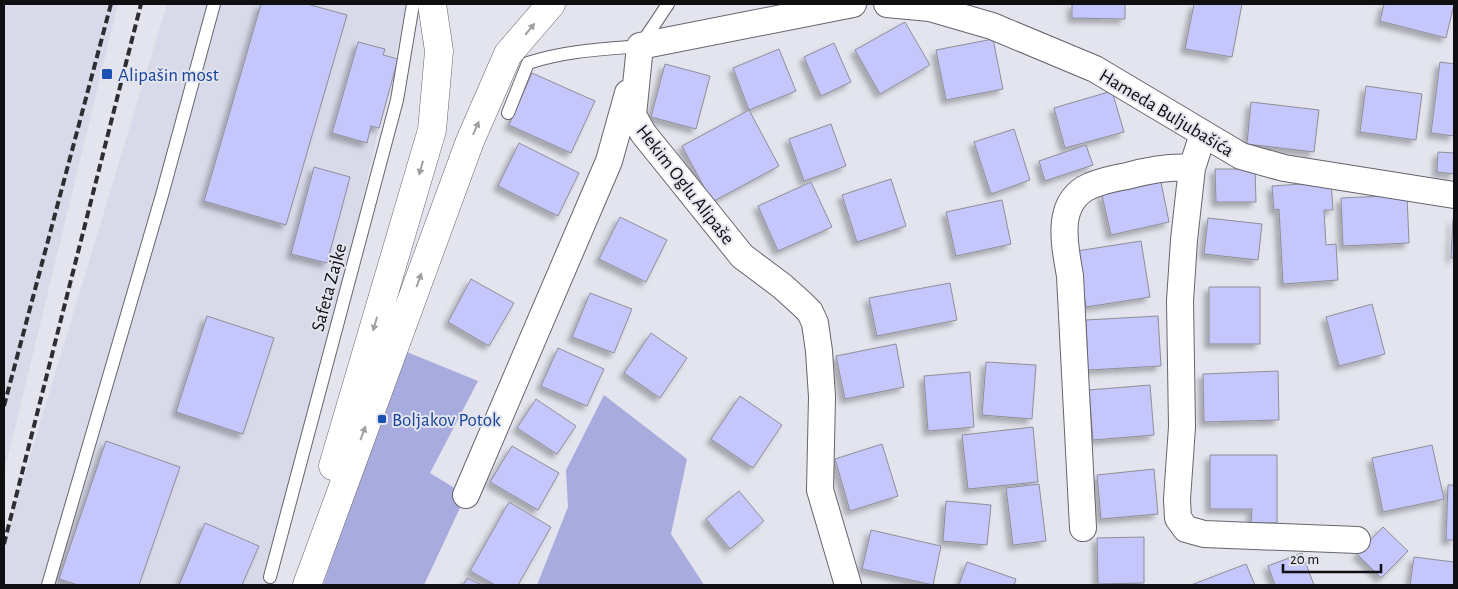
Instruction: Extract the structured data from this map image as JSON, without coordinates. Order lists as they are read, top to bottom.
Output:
{
  "streets": {
    "street": ["Hameda Buljubašića", "Hekim Oglu Alipaše"],
    "lane": ["Safeta Zajke"]
  },
  "places": {
    "transit": ["Alipašin most", "Boljakov Potok"]
  },
  "scale_bar": "20 m"
}
